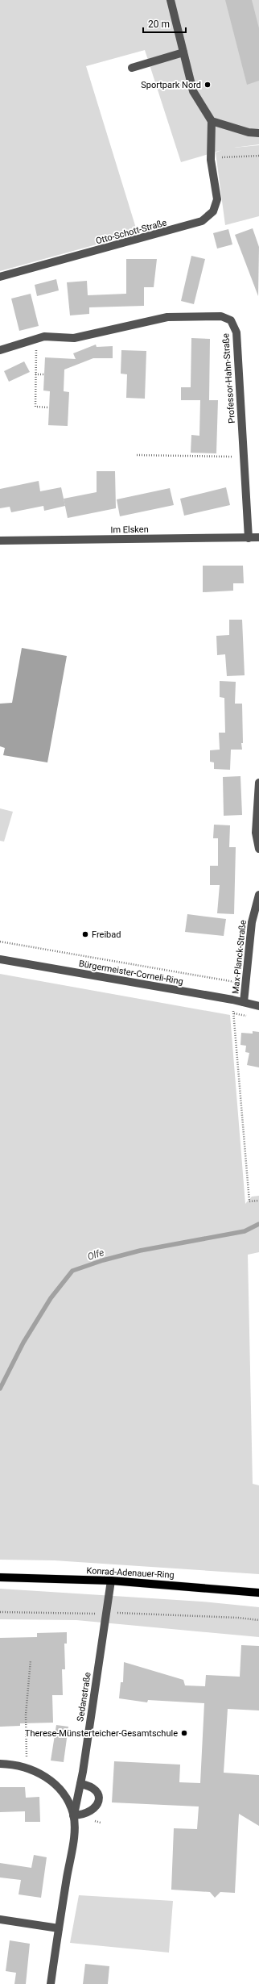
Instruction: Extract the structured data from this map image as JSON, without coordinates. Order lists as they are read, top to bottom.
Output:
{
  "streets": {
    "main road": ["Konrad-Adenauer-Ring"],
    "street": [
      "Otto-Schott-Straße",
      "Professor-Hahn-Straße",
      "Im Elsken",
      "Max-Planck-Straße",
      "Bürgermeister-Corneli-Ring",
      "Sedanstraße"
    ]
  },
  "crossings": [
    ["Professor-Hahn-Straße", "Im Elsken"],
    ["Max-Planck-Straße", "Bürgermeister-Corneli-Ring"],
    ["Konrad-Adenauer-Ring", "Sedanstraße"]
  ],
  "water": ["Olfe"],
  "places": ["Sportpark Nord", "Freibad", "Therese-Münsterteicher-Gesamtschule"],
  "scale_bar": "20 m"
}
